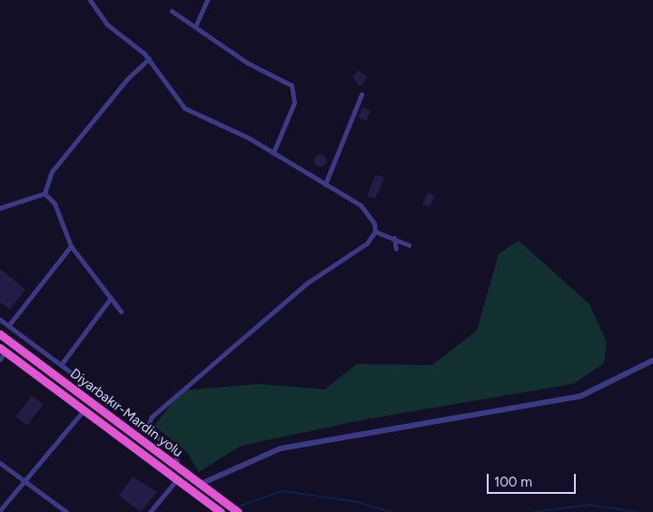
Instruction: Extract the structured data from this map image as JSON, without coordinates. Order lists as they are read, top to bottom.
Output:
{
  "streets": {
    "highway": ["Diyarbakır-Mardin yolu"]
  },
  "scale_bar": "100 m"
}
